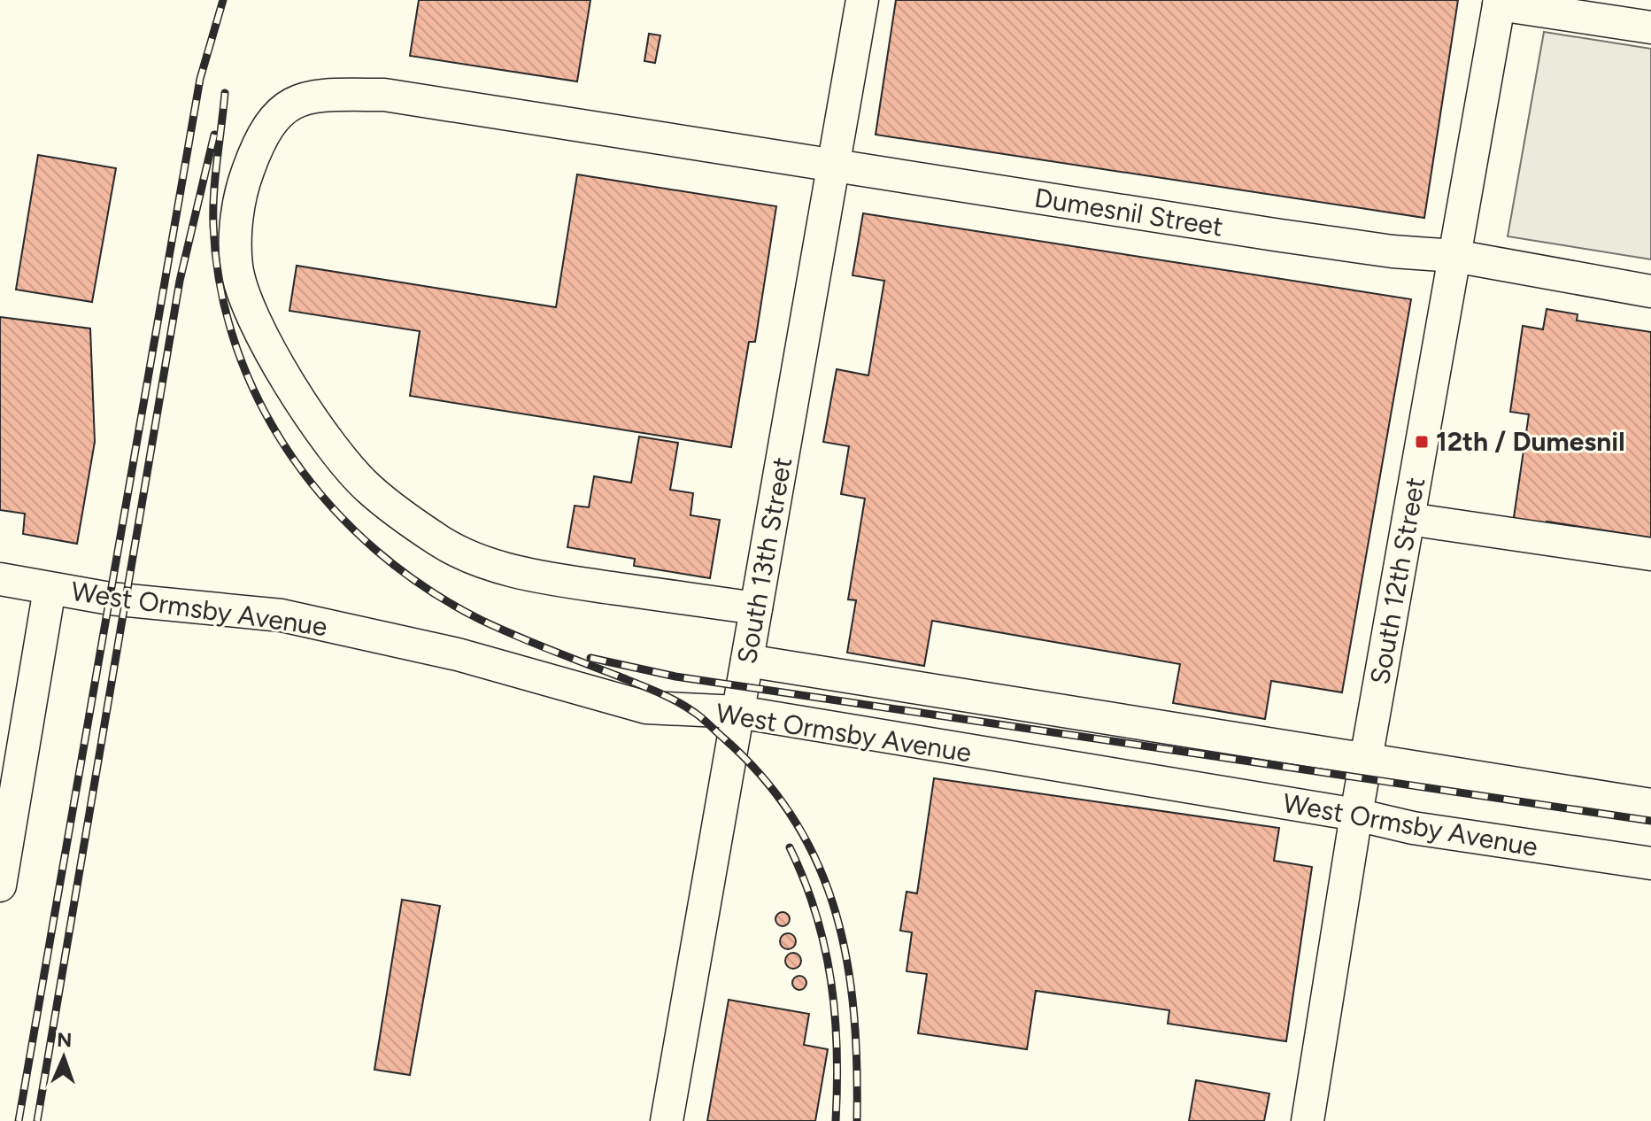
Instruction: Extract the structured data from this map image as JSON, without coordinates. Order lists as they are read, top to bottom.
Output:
{
  "streets": {
    "street": [
      "Dumesnil Street",
      "South 13th Street",
      "South 12th Street",
      "West Ormsby Avenue"
    ]
  },
  "crossings": [
    ["Dumesnil Street", "South 13th Street"],
    ["Dumesnil Street", "South 12th Street"],
    ["South 13th Street", "West Ormsby Avenue"],
    ["South 12th Street", "West Ormsby Avenue"]
  ],
  "places": {
    "transit": ["12th / Dumesnil"]
  },
  "north": "top"
}
